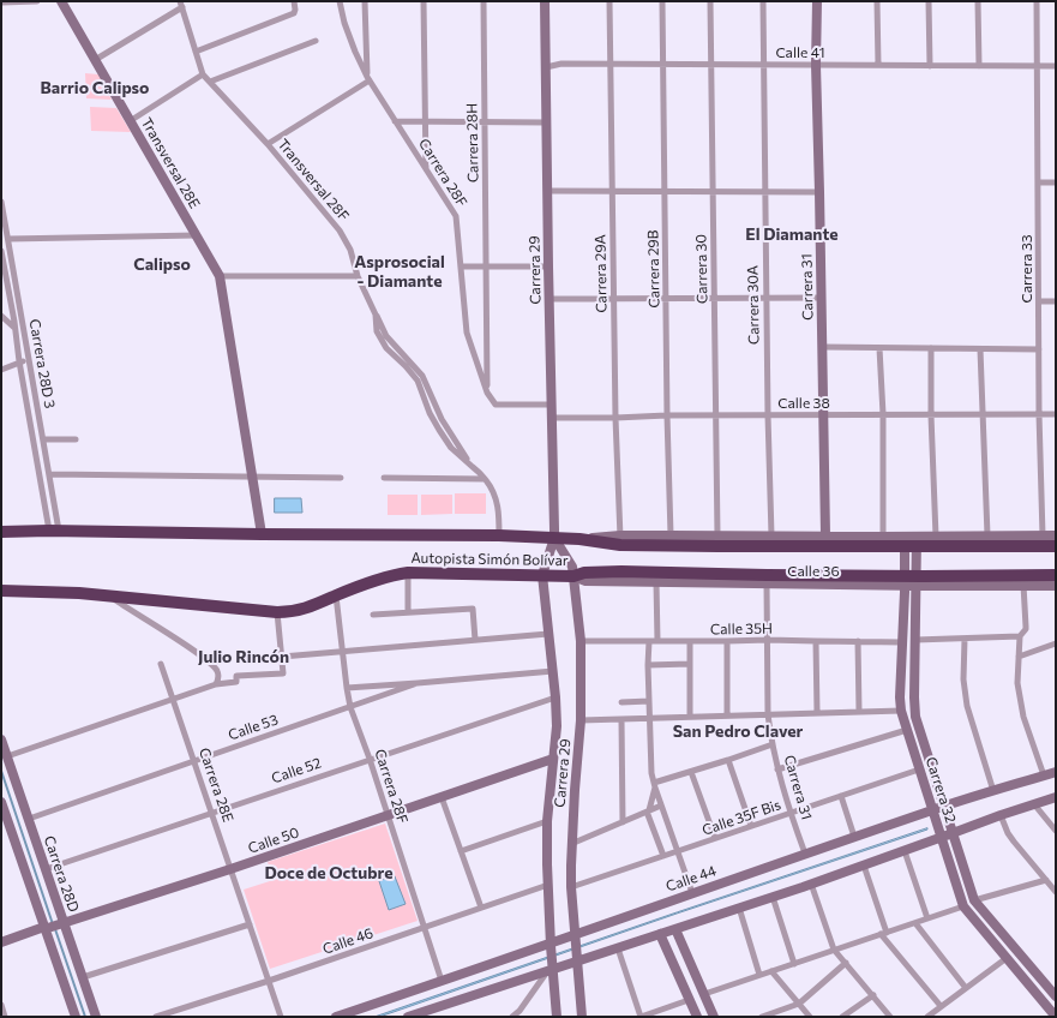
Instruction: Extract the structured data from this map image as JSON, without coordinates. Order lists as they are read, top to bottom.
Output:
{
  "streets": {
    "highway": ["Autopista Simón Bolívar"],
    "street": [
      "Calle 41",
      "Carrera 28H",
      "Transversal 28E",
      "Carrera 28F",
      "Transversal 28F",
      "Carrera 29B",
      "Carrera 30",
      "Carrera 33",
      "Carrera 29",
      "Carrera 29A",
      "Carrera 31",
      "Carrera 30A",
      "Carrera 28D 3",
      "Calle 38",
      "Calle 36",
      "Calle 35H",
      "Calle 53",
      "Calle 52",
      "Carrera 28E",
      "Carrera 32",
      "Calle 35F Bis",
      "Calle 50",
      "Carrera 28D",
      "Calle 44",
      "Calle 46"
    ]
  },
  "crossings": [
    ["Calle 41", "Carrera 29B"],
    ["Calle 41", "Carrera 30"],
    ["Calle 41", "Carrera 33"],
    ["Calle 41", "Carrera 29"],
    ["Calle 41", "Carrera 29A"],
    ["Calle 41", "Carrera 31"],
    ["Calle 41", "Carrera 30A"],
    ["Carrera 28H", "Carrera 28F"],
    ["Carrera 28F", "Carrera 29"],
    ["Carrera 28F", "Autopista Simón Bolívar"],
    ["Carrera 28F", "Calle 53"],
    ["Carrera 28F", "Calle 52"],
    ["Carrera 28F", "Calle 50"],
    ["Carrera 28F", "Calle 44"],
    ["Carrera 28F", "Calle 46"],
    ["Carrera 29B", "Calle 38"],
    ["Carrera 30", "Calle 38"],
    ["Carrera 33", "Calle 38"],
    ["Carrera 29", "Calle 38"],
    ["Carrera 29", "Autopista Simón Bolívar"],
    ["Carrera 29", "Calle 36"],
    ["Carrera 29", "Calle 35H"],
    ["Carrera 29", "Calle 52"],
    ["Carrera 29", "Calle 35F Bis"],
    ["Carrera 29", "Calle 50"],
    ["Carrera 29", "Calle 44"],
    ["Carrera 29", "Calle 46"],
    ["Carrera 29A", "Calle 38"],
    ["Carrera 29A", "Autopista Simón Bolívar"],
    ["Carrera 31", "Calle 38"],
    ["Carrera 31", "Calle 36"],
    ["Carrera 31", "Calle 35H"],
    ["Carrera 31", "Calle 35F Bis"],
    ["Carrera 31", "Calle 44"],
    ["Carrera 30A", "Calle 38"],
    ["Carrera 30A", "Autopista Simón Bolívar"],
    ["Carrera 28D 3", "Autopista Simón Bolívar"],
    ["Autopista Simón Bolívar", "Calle 36"],
    ["Autopista Simón Bolívar", "Carrera 32"],
    ["Calle 35H", "Carrera 32"],
    ["Calle 53", "Carrera 28E"],
    ["Calle 53", "Carrera 28D"],
    ["Calle 52", "Carrera 28E"],
    ["Calle 52", "Carrera 28D"],
    ["Carrera 28E", "Calle 50"],
    ["Carrera 28E", "Calle 46"],
    ["Carrera 32", "Calle 35F Bis"],
    ["Carrera 32", "Calle 44"],
    ["Calle 50", "Carrera 28D"]
  ],
  "districts": [
    "Barrio Calipso",
    "El Diamante",
    "Asprosocial - Diamante",
    "Calipso",
    "Julio Rincón",
    "San Pedro Claver",
    "Doce de Octubre"
  ]
}
